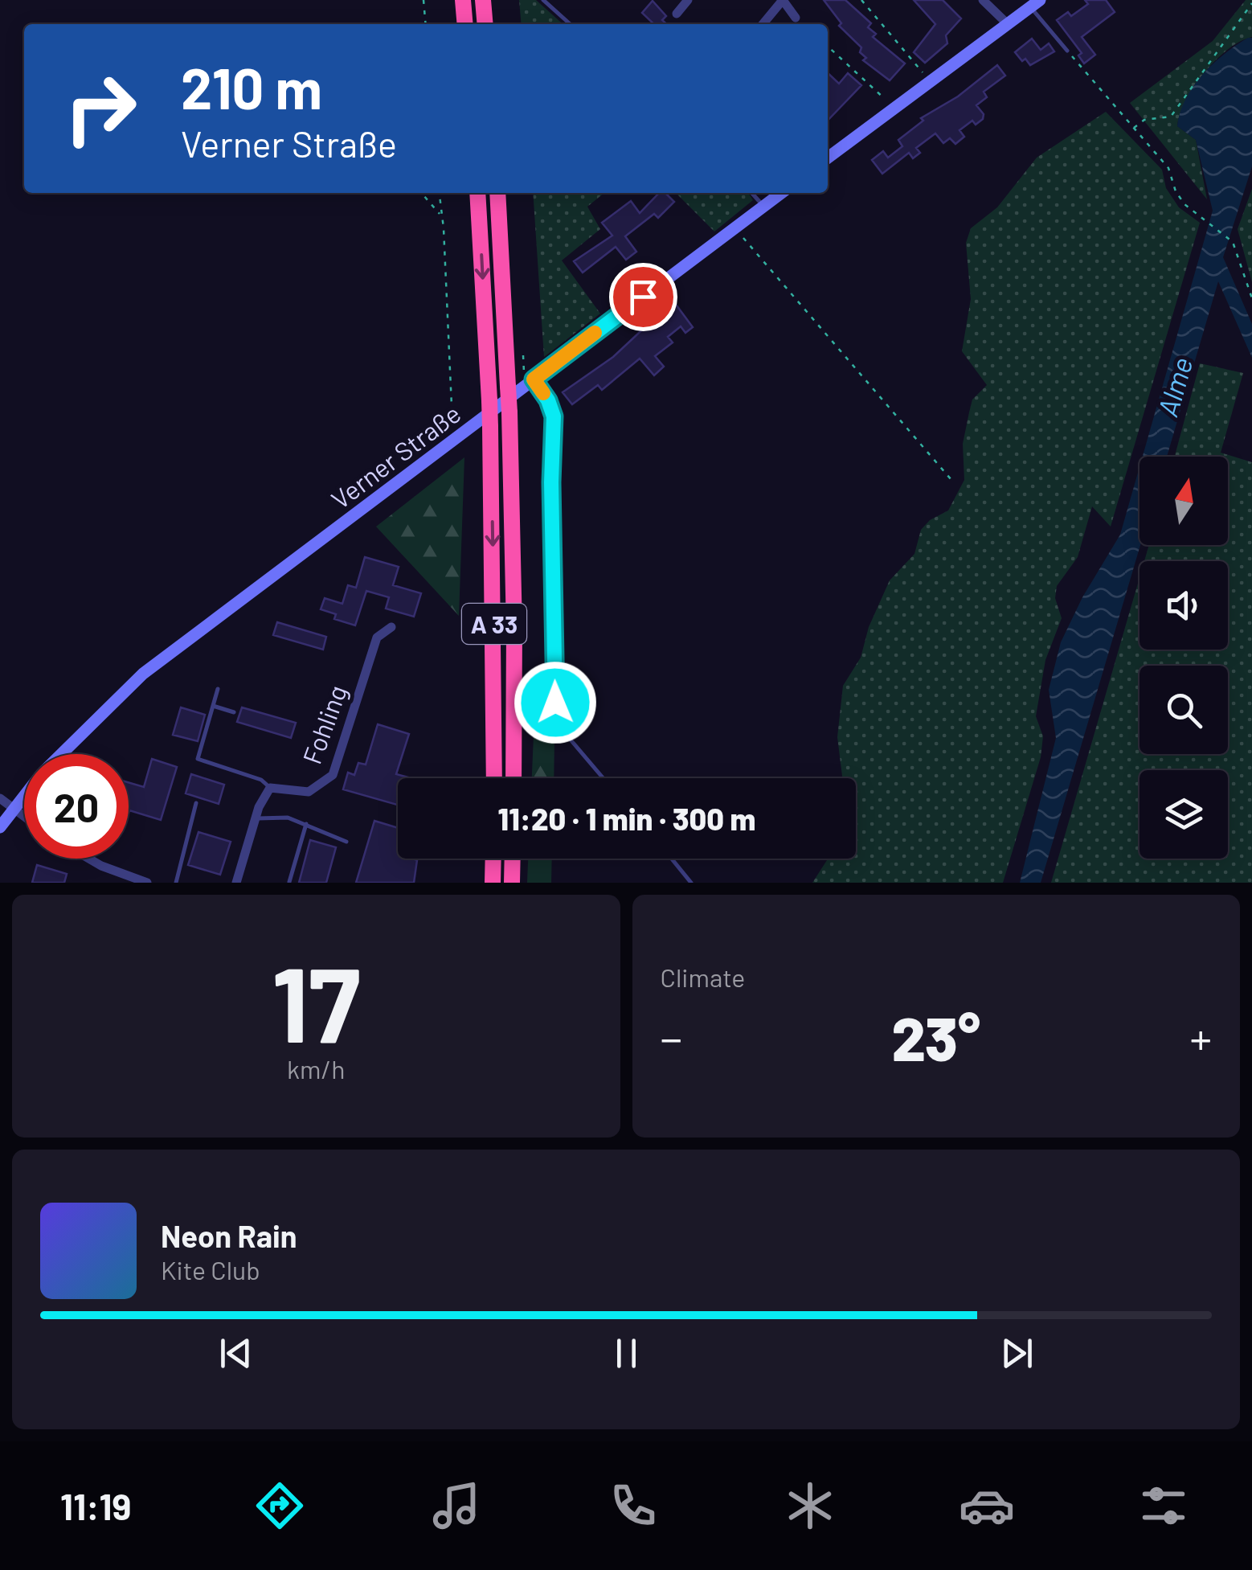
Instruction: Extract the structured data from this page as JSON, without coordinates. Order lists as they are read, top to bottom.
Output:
{
  "streets": {
    "highway": ["A 33"],
    "main road": ["Verner Straße"],
    "street": ["Fohling"]
  },
  "water": ["Alme"],
  "north": "top",
  "page": {
    "turn": ["210 m", "Verner Straße"],
    "limit": "20",
    "trip": "11:20 · 1 min · 300 m",
    "tile": [
      ["17", "km/h"],
      "Climate"
    ],
    "heat": ["−", "23°", "+"],
    "song": ["Neon Rain", "Kite Club"],
    "tabs": "11:19"
  }
}
